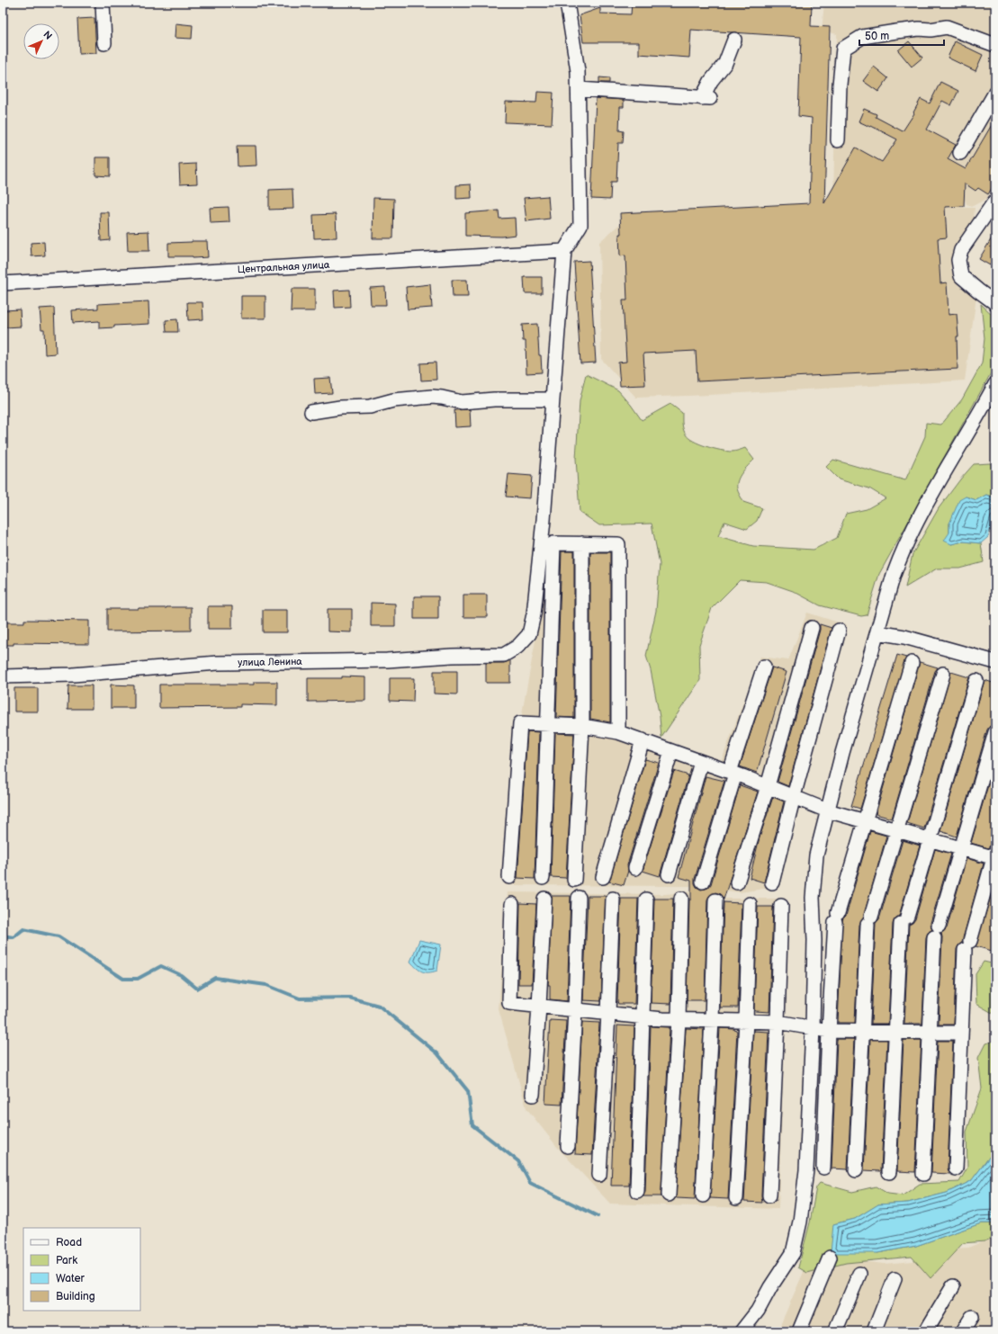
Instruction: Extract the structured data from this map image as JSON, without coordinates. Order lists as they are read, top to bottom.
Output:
{
  "streets": {
    "street": ["Центральная улица", "улица Ленина"]
  },
  "legend": [
    "Road",
    "Park",
    "Water",
    "Building"
  ],
  "scale_bar": "50 m",
  "north": "top right"
}
